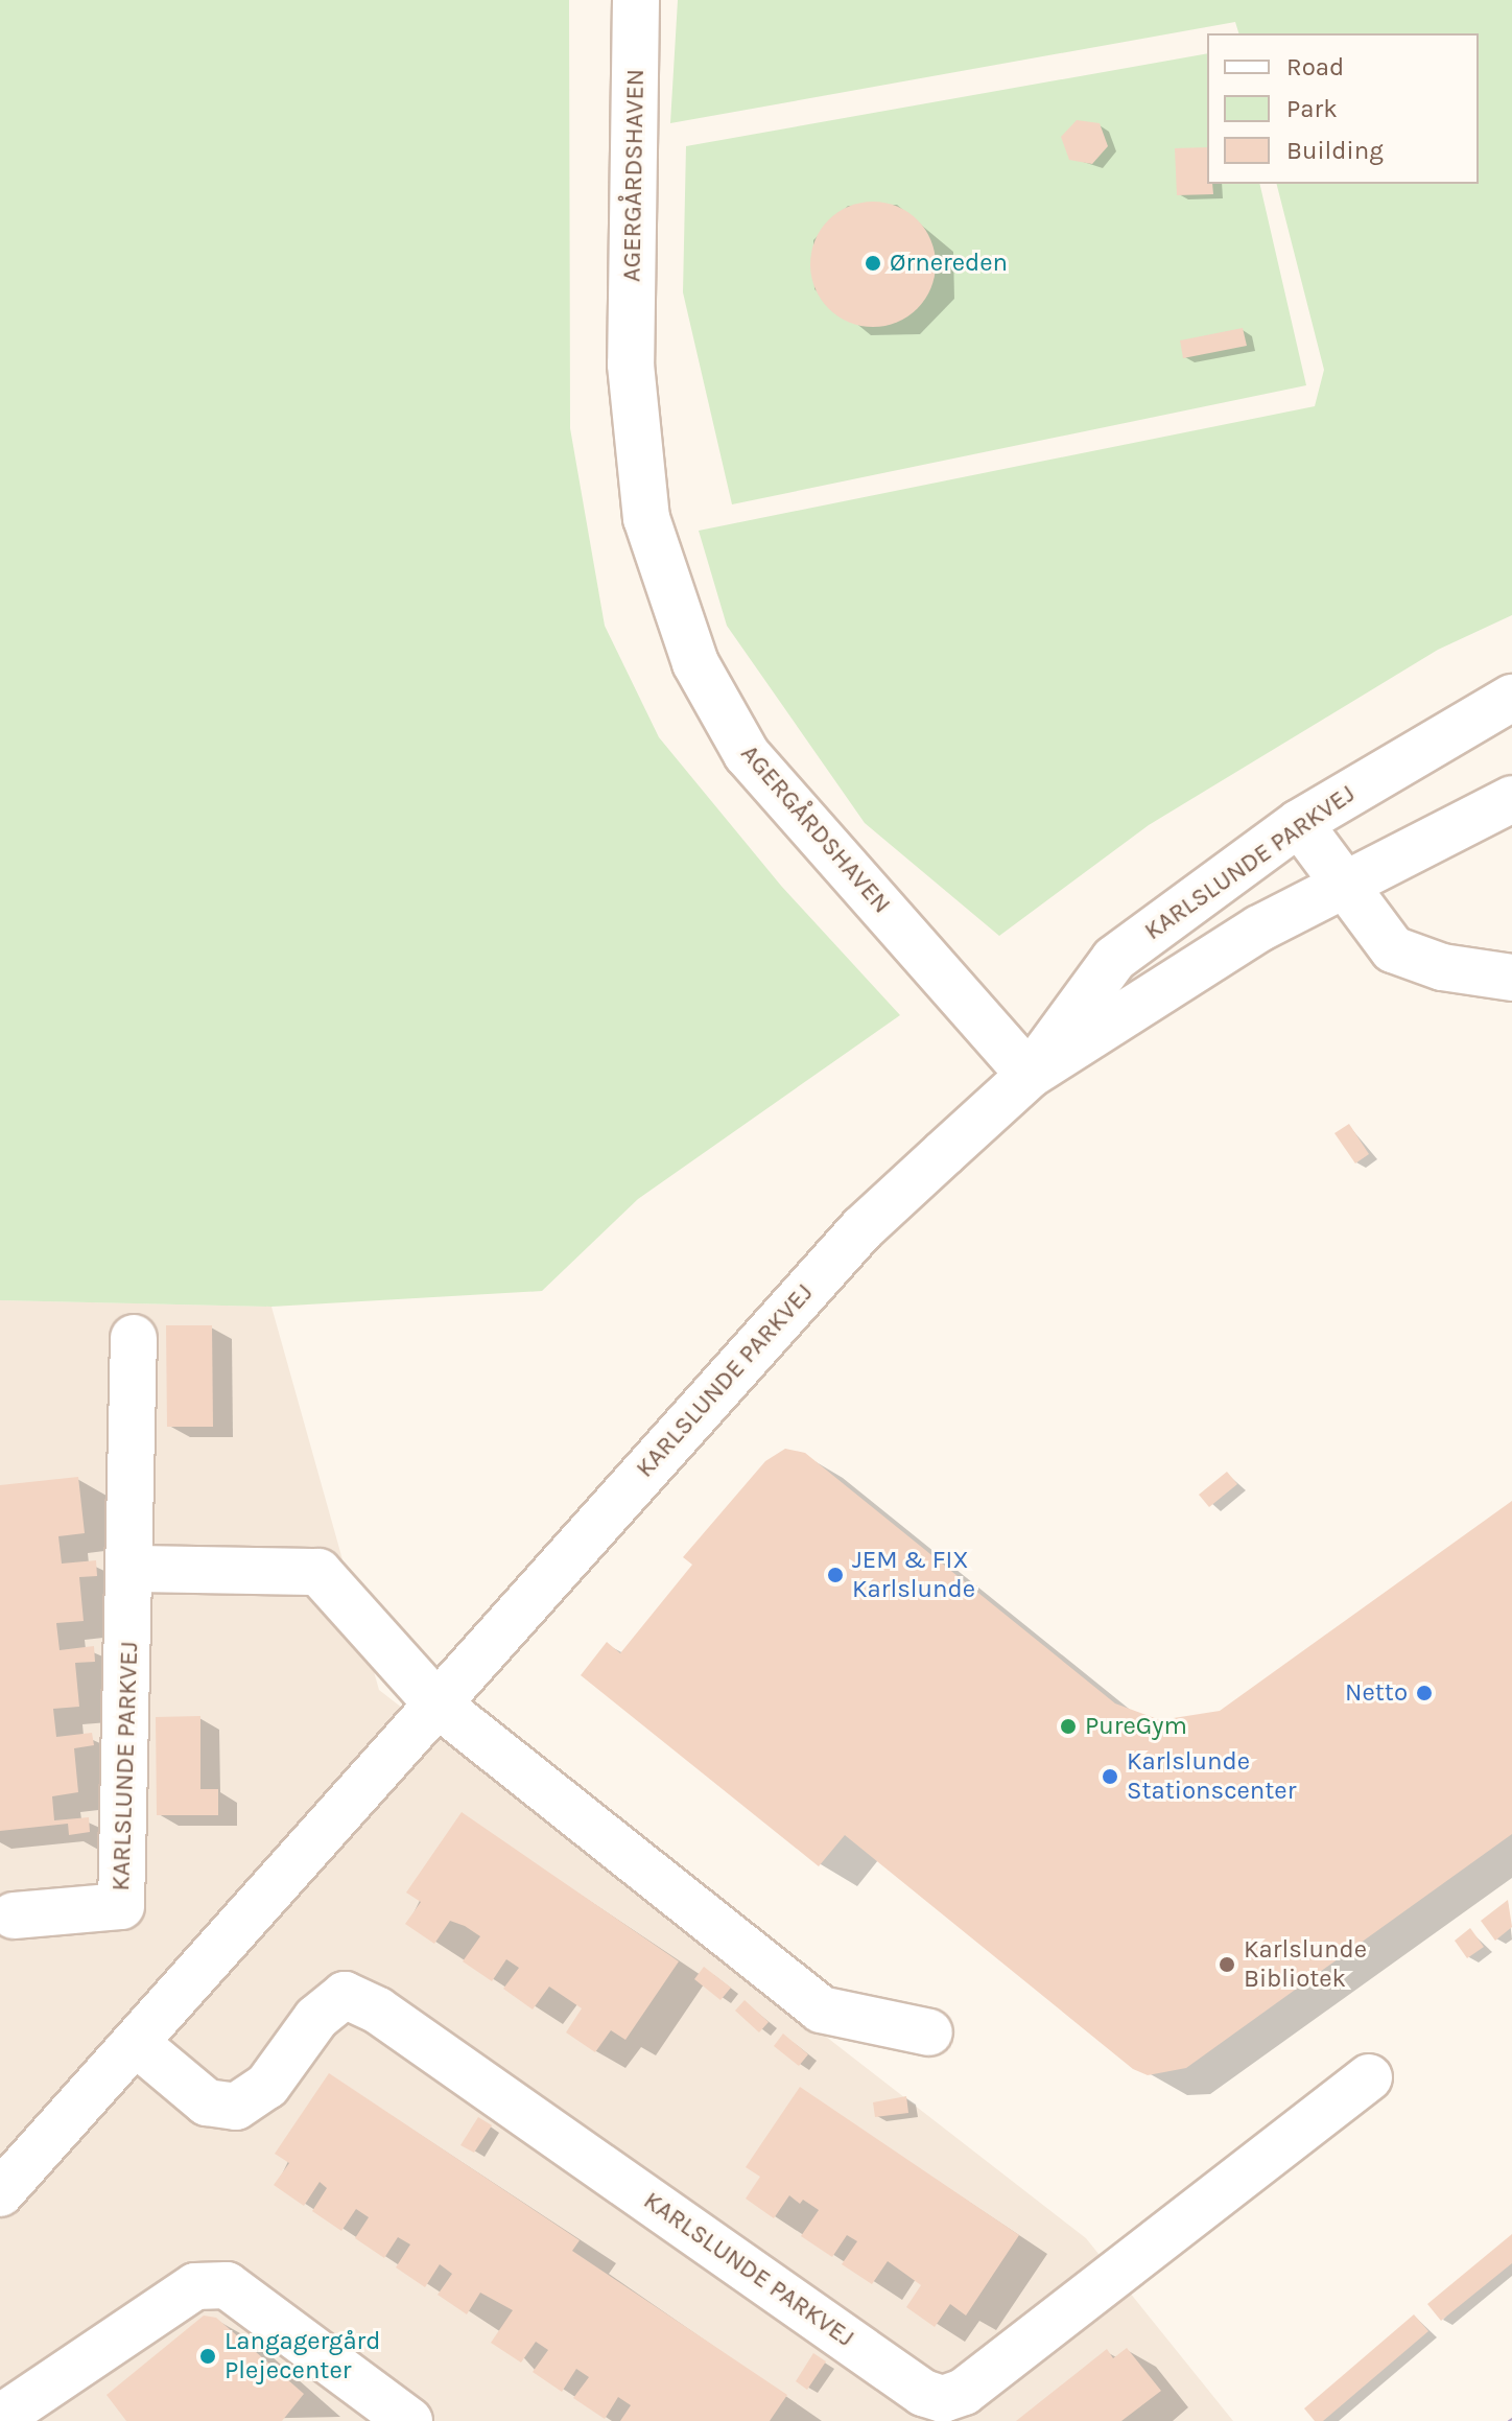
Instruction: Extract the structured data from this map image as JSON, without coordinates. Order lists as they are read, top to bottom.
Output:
{
  "streets": {
    "street": ["AGERGÅRDSHAVEN", "KARLSLUNDE PARKVEJ"]
  },
  "crossings": [
    ["AGERGÅRDSHAVEN", "KARLSLUNDE PARKVEJ"]
  ],
  "places": [
    "Ørnereden",
    "JEM & FIX Karlslunde",
    "Netto",
    "PureGym",
    "Karlslunde Stationscenter",
    "Karlslunde Bibliotek",
    "Langagergård Plejecenter"
  ],
  "legend": ["Road", "Park", "Building"]
}
